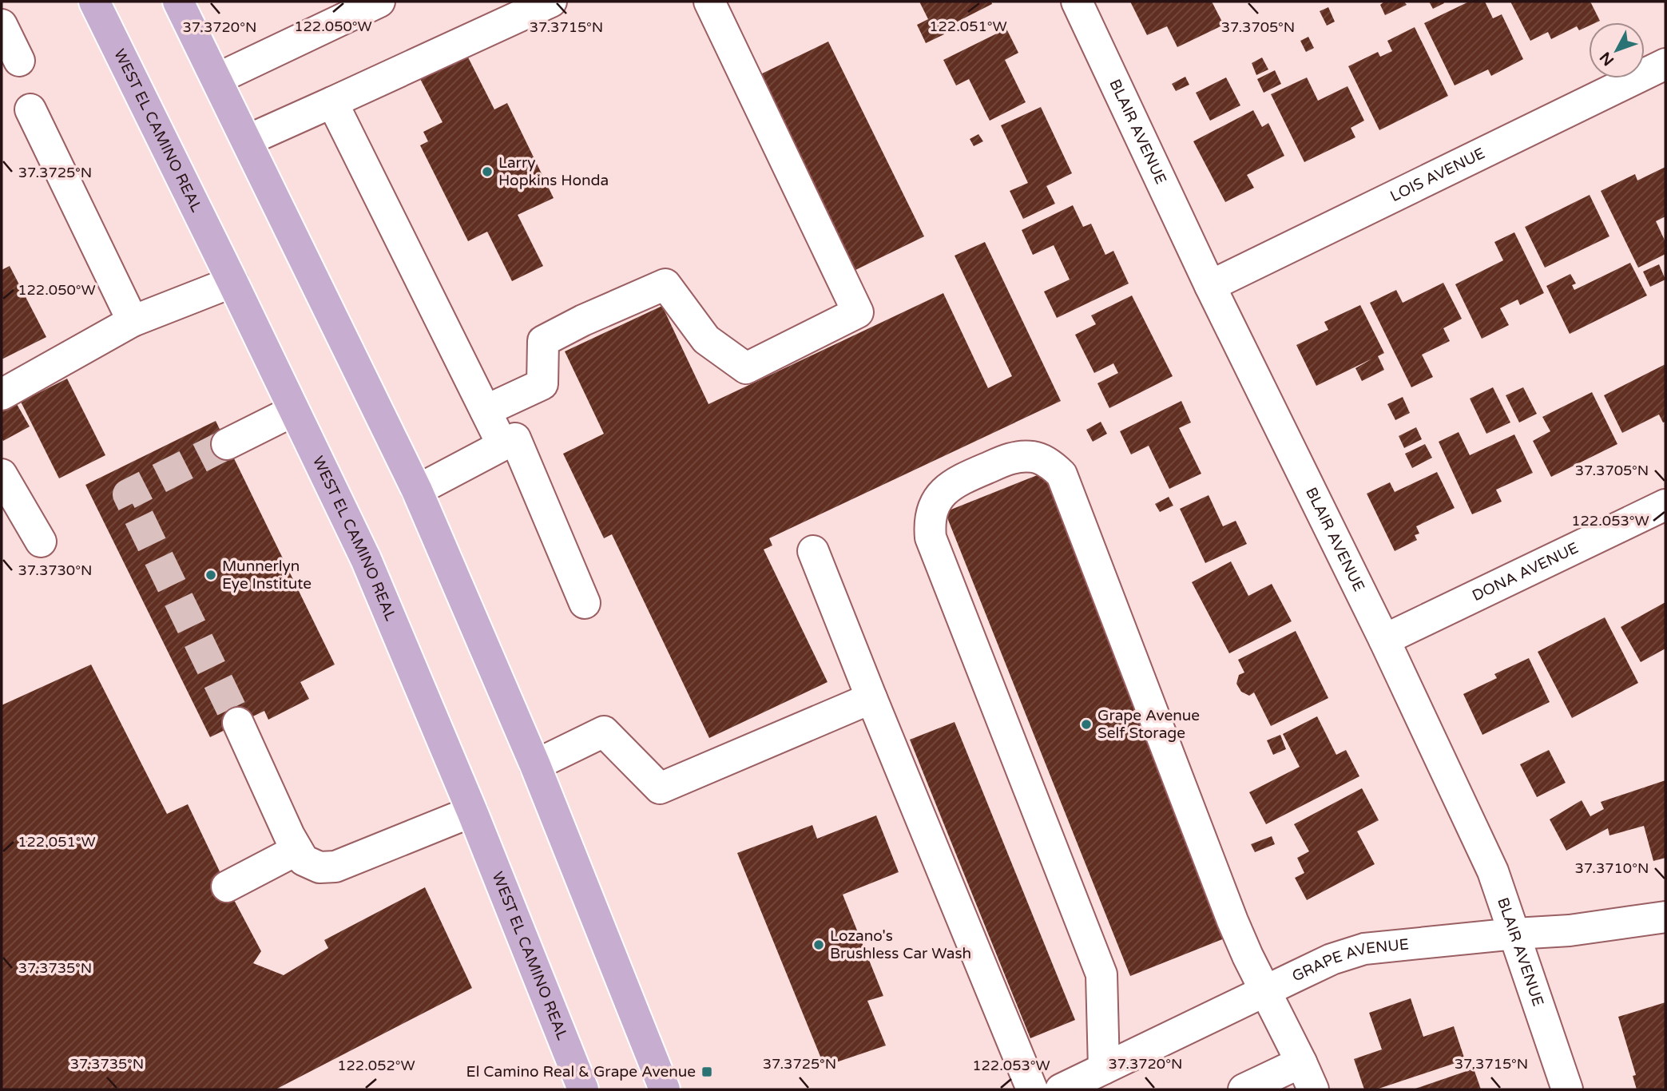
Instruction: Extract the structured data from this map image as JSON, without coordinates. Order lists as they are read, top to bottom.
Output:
{
  "streets": {
    "main road": ["WEST EL CAMINO REAL"],
    "street": [
      "BLAIR AVENUE",
      "LOIS AVENUE",
      "DONA AVENUE",
      "GRAPE AVENUE"
    ]
  },
  "crossings": [
    ["BLAIR AVENUE", "LOIS AVENUE"],
    ["BLAIR AVENUE", "DONA AVENUE"],
    ["BLAIR AVENUE", "GRAPE AVENUE"]
  ],
  "places": {
    "other": [
      "Larry Hopkins Honda",
      "Munnerlyn Eye Institute",
      "Grape Avenue Self Storage",
      "Lozano's Brushless Car Wash"
    ],
    "transit": ["El Camino Real & Grape Avenue"]
  },
  "north": "bottom left",
  "coordinates": [
    "122.050°W",
    "122.051°W",
    "37.3720°N",
    "37.3715°N",
    "37.3705°N",
    "37.3725°N",
    "122.053°W",
    "37.3730°N",
    "37.3710°N",
    "37.3735°N",
    "122.052°W"
  ]
}
